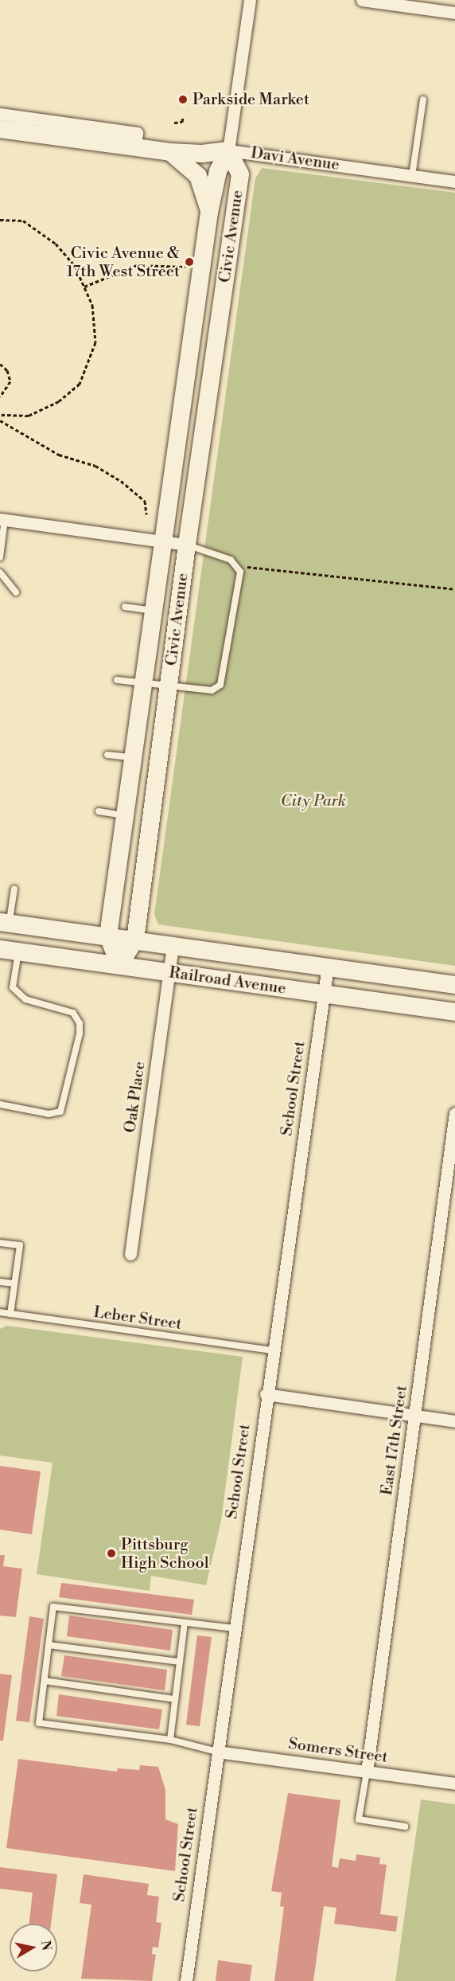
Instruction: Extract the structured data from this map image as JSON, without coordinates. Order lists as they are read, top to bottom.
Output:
{
  "streets": {
    "street": [
      "Davi Avenue",
      "Civic Avenue",
      "Railroad Avenue",
      "School Street",
      "Oak Place",
      "East 17th Street",
      "Somers Street"
    ],
    "lane": ["Leber Street"]
  },
  "crossings": [
    ["Davi Avenue", "Civic Avenue"],
    ["Civic Avenue", "Railroad Avenue"],
    ["Railroad Avenue", "School Street"],
    ["Railroad Avenue", "Oak Place"],
    ["School Street", "Leber Street"],
    ["School Street", "Somers Street"],
    ["East 17th Street", "Somers Street"]
  ],
  "parks": ["City Park"],
  "places": ["Parkside Market", "Civic Avenue & 17th West Street", "Pittsburg High School"],
  "north": "right"
}
